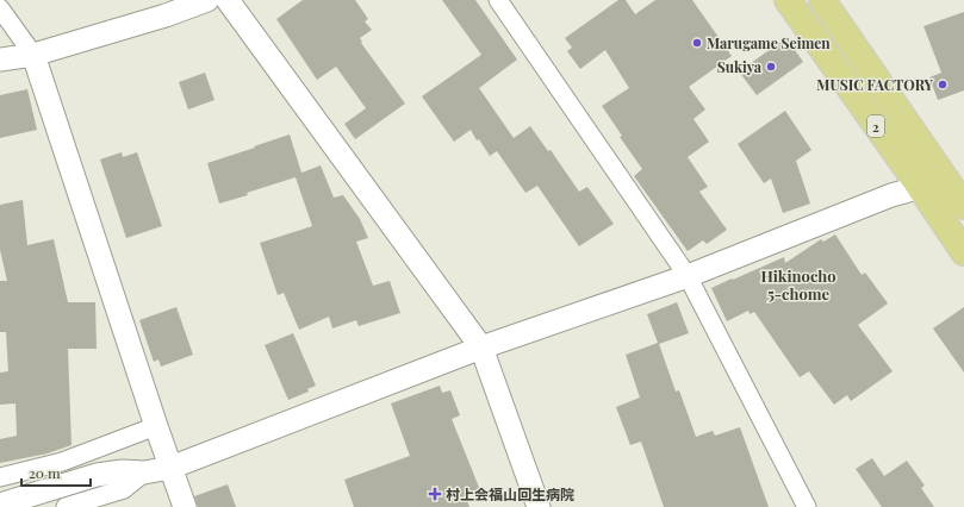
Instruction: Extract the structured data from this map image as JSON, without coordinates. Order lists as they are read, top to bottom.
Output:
{
  "streets": {
    "highway": ["2"]
  },
  "districts": ["Hikinocho 5-chome"],
  "places": {
    "other": ["Marugame Seimen", "Sukiya", "MUSIC FACTORY"],
    "health": ["村上会福山回生病院"]
  },
  "scale_bar": "20 m"
}
